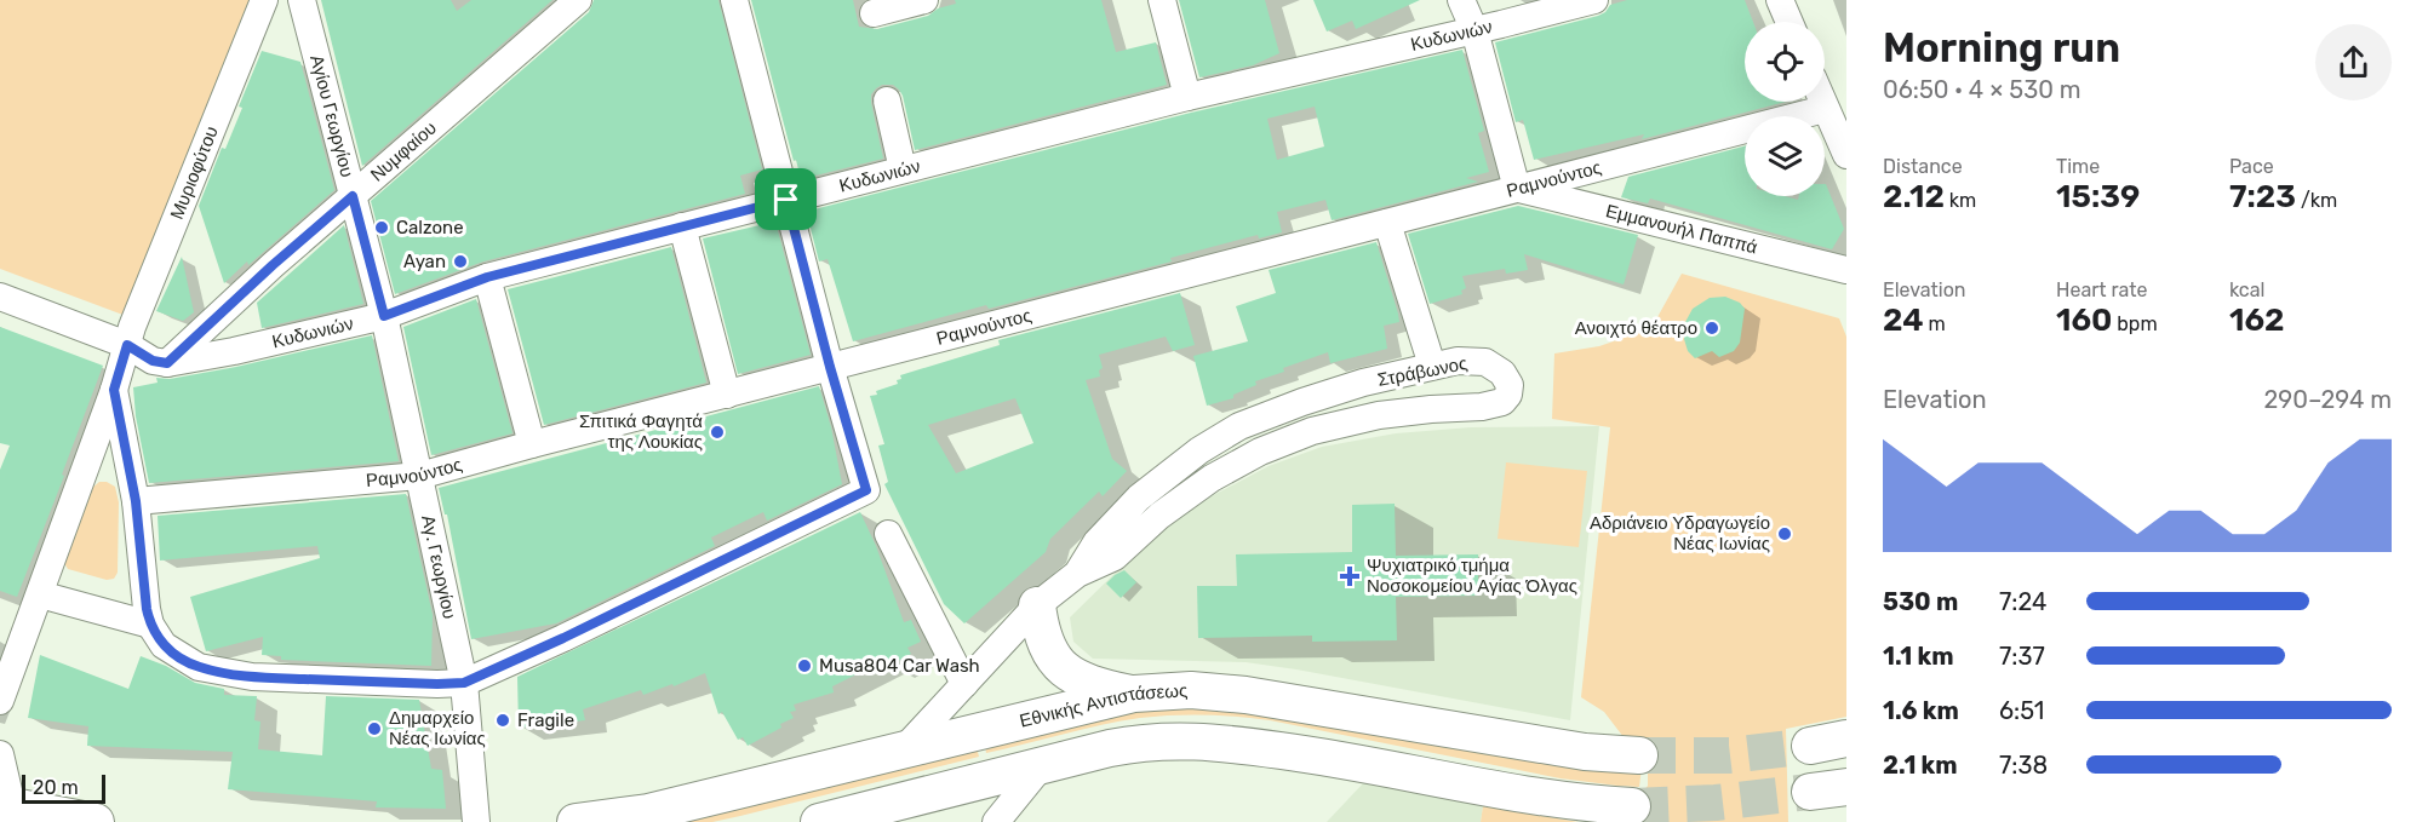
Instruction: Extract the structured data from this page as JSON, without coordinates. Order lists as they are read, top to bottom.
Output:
{
  "streets": {
    "main road": ["Εθνικής Αντιστάσεως"],
    "street": [
      "Κυδωνιών",
      "Αγίου Γεωργίου",
      "Νυμφαίου",
      "Μυριοφύτου",
      "Ραμνούντος",
      "Εμμανουήλ Παππά",
      "Στράβωνος",
      "Αγ. Γεωργίου"
    ]
  },
  "crossings": [
    ["Κυδωνιών", "Αγίου Γεωργίου"],
    ["Κυδωνιών", "Νυμφαίου"],
    ["Κυδωνιών", "Αγ. Γεωργίου"],
    ["Αγίου Γεωργίου", "Νυμφαίου"],
    ["Αγίου Γεωργίου", "Αγ. Γεωργίου"],
    ["Ραμνούντος", "Εμμανουήλ Παππά"],
    ["Ραμνούντος", "Αγ. Γεωργίου"],
    ["Στράβωνος", "Εθνικής Αντιστάσεως"]
  ],
  "places": {
    "other": [
      "Calzone",
      "Ayan",
      "Ανοιχτό θέατρο",
      "Σπιτικά Φαγητά της Λουκίας",
      "Αδριάνειο Υδραγωγείο Νέας Ιωνίας",
      "Musa804 Car Wash",
      "Fragile",
      "Δημαρχείο Νέας Ιωνίας"
    ],
    "health": ["Ψυχιατρικό τμήμα Νοσοκομείου Αγίας Όλγας"]
  },
  "scale_bar": "20 m",
  "page": {
    "heading": ["Morning run", "06:50 · 4 × 530 m"],
    "stats": [
      ["Distance", "2.12 km"],
      ["Time", "15:39"],
      ["Pace", "7:23 /km"],
      ["Elevation", "24 m"],
      ["Heart rate", "160 bpm"],
      ["kcal", "162"]
    ],
    "chart": ["Elevation", "290–294 m"],
    "list": [
      {
        "name": "530 m",
        "note": "7:24"
      },
      {
        "name": "1.1 km",
        "note": "7:37"
      },
      {
        "name": "1.6 km",
        "note": "6:51"
      },
      {
        "name": "2.1 km",
        "note": "7:38"
      }
    ],
    "scale": "20 m"
  }
}
